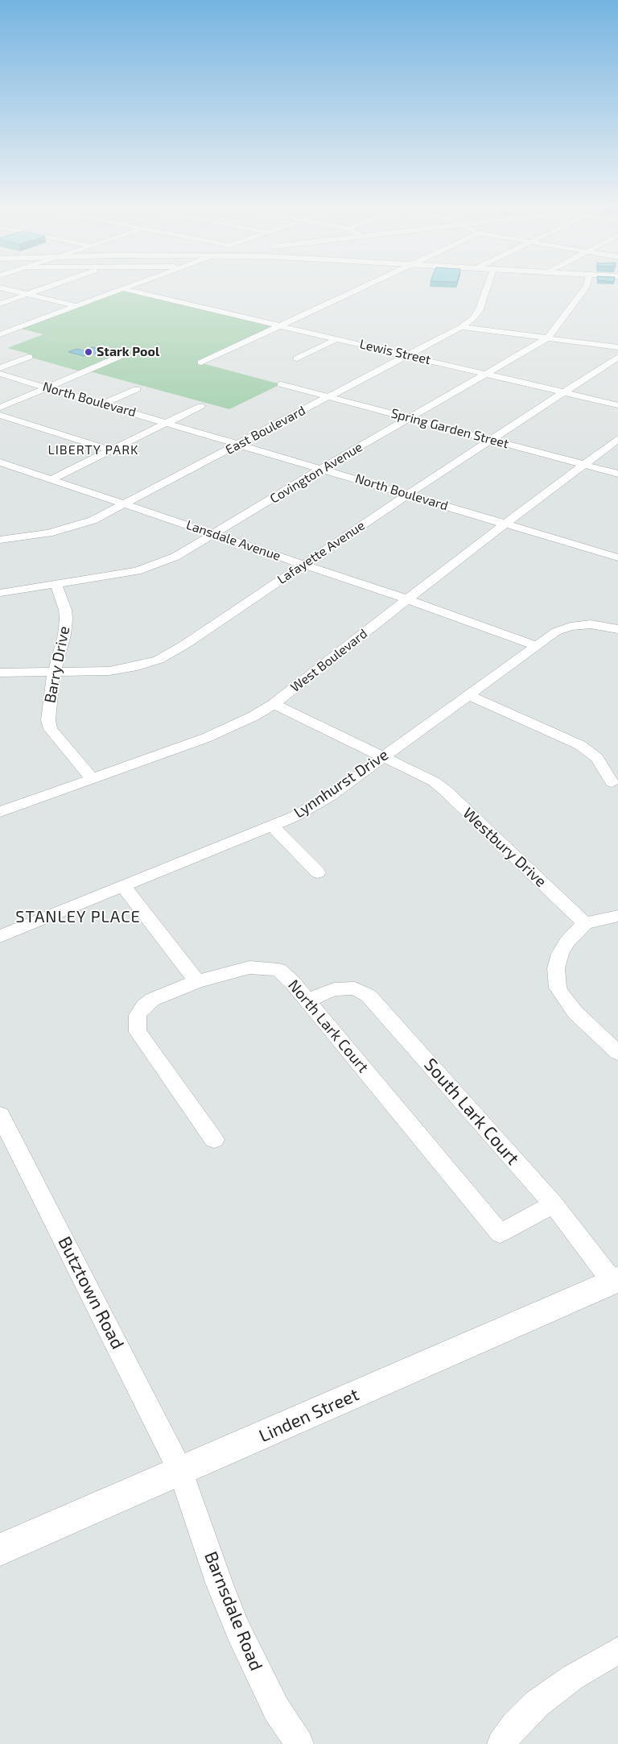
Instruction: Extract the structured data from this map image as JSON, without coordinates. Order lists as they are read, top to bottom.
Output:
{
  "streets": {
    "main road": ["Linden Street"],
    "street": [
      "Lewis Street",
      "North Boulevard",
      "Spring Garden Street",
      "East Boulevard",
      "Covington Avenue",
      "Lansdale Avenue",
      "Lafayette Avenue",
      "West Boulevard",
      "Barry Drive",
      "Lynnhurst Drive",
      "Westbury Drive",
      "North Lark Court",
      "South Lark Court",
      "Butztown Road",
      "Barnsdale Road"
    ]
  },
  "crossings": [
    ["Lewis Street", "East Boulevard"],
    ["Lewis Street", "Covington Avenue"],
    ["Lewis Street", "Lafayette Avenue"],
    ["North Boulevard", "East Boulevard"],
    ["North Boulevard", "Covington Avenue"],
    ["North Boulevard", "Lafayette Avenue"],
    ["North Boulevard", "West Boulevard"],
    ["Spring Garden Street", "East Boulevard"],
    ["Spring Garden Street", "Covington Avenue"],
    ["Spring Garden Street", "Lafayette Avenue"],
    ["Spring Garden Street", "West Boulevard"],
    ["East Boulevard", "Lansdale Avenue"],
    ["Covington Avenue", "Lansdale Avenue"],
    ["Covington Avenue", "Barry Drive"],
    ["Lansdale Avenue", "Lafayette Avenue"],
    ["Lansdale Avenue", "West Boulevard"],
    ["Lansdale Avenue", "Lynnhurst Drive"],
    ["Lafayette Avenue", "Barry Drive"],
    ["West Boulevard", "Barry Drive"],
    ["West Boulevard", "Westbury Drive"],
    ["Lynnhurst Drive", "Westbury Drive"],
    ["North Lark Court", "South Lark Court"],
    ["South Lark Court", "Linden Street"],
    ["Butztown Road", "Linden Street"],
    ["Butztown Road", "Barnsdale Road"],
    ["Linden Street", "Barnsdale Road"]
  ],
  "districts": ["LIBERTY PARK", "STANLEY PLACE"],
  "places": ["Stark Pool"]
}
